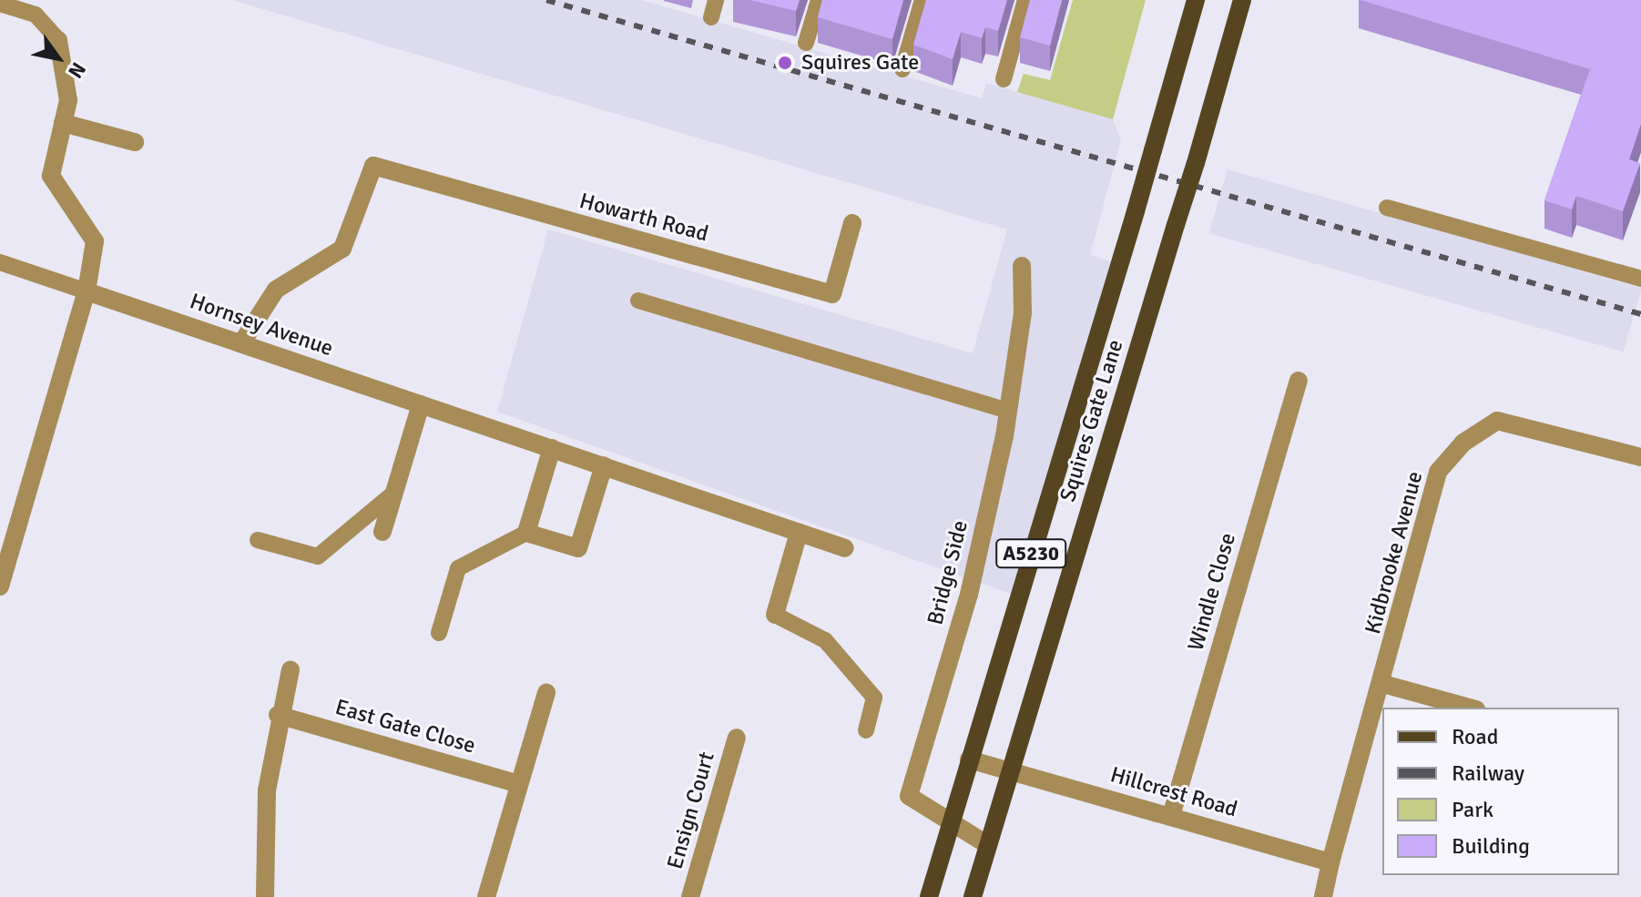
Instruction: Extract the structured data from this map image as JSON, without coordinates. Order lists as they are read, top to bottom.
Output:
{
  "streets": {
    "main road": ["Squires Gate Lane", "A5230"],
    "street": [
      "Howarth Road",
      "Hornsey Avenue",
      "Kidbrooke Avenue",
      "Bridge Side",
      "Windle Close",
      "East Gate Close",
      "Hillcrest Road",
      "Ensign Court"
    ]
  },
  "crossings": [
    ["Howarth Road", "Hornsey Avenue"],
    ["Squires Gate Lane", "Bridge Side"],
    ["Squires Gate Lane", "Hillcrest Road"],
    ["Kidbrooke Avenue", "Hillcrest Road"],
    ["Windle Close", "Hillcrest Road"]
  ],
  "places": ["Squires Gate"],
  "legend": [
    "Road",
    "Railway",
    "Park",
    "Building"
  ],
  "north": "bottom right"
}
